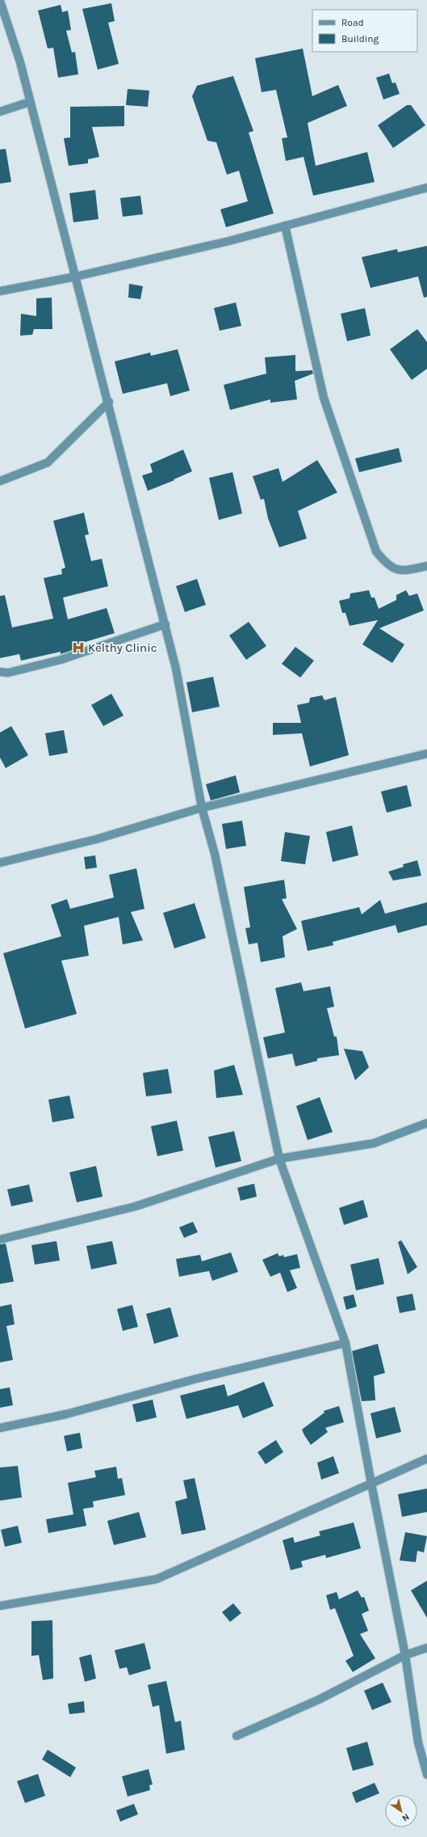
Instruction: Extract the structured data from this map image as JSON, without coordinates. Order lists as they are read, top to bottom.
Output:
{
  "places": {
    "hospital": ["Kelthy Clinic"]
  },
  "legend": ["Road", "Building"],
  "north": "bottom right"
}
